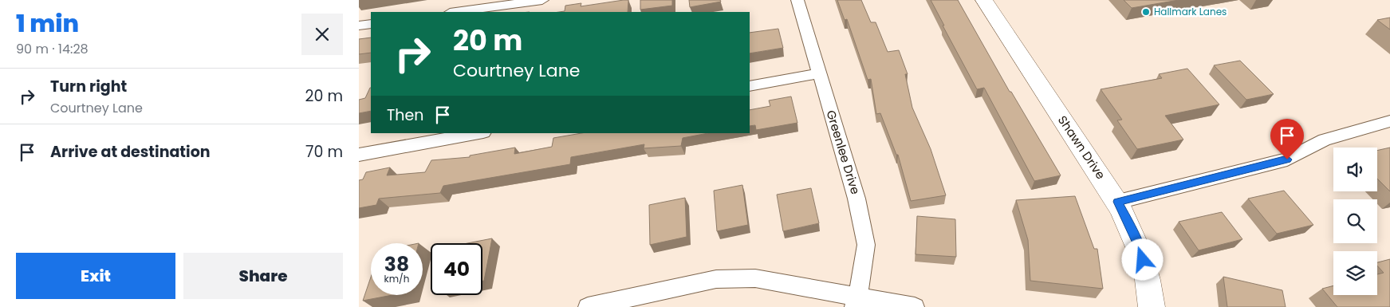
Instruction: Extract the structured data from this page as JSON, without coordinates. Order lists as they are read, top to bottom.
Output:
{
  "streets": {
    "street": ["Shawn Drive", "Greenlee Drive"]
  },
  "places": ["Hallmark Lanes"],
  "page": {
    "heading": ["1 min", "90 m · 14:28"],
    "turn": ["20 m", "Courtney Lane"],
    "list": [
      {
        "name": "Turn right",
        "note": "Courtney Lane",
        "value": "20 m"
      },
      {
        "name": "Arrive at destination",
        "value": "70 m"
      }
    ],
    "then": "Then",
    "speed": "38 km/h",
    "limit": "40",
    "buttons": ["Exit", "Share"]
  }
}
